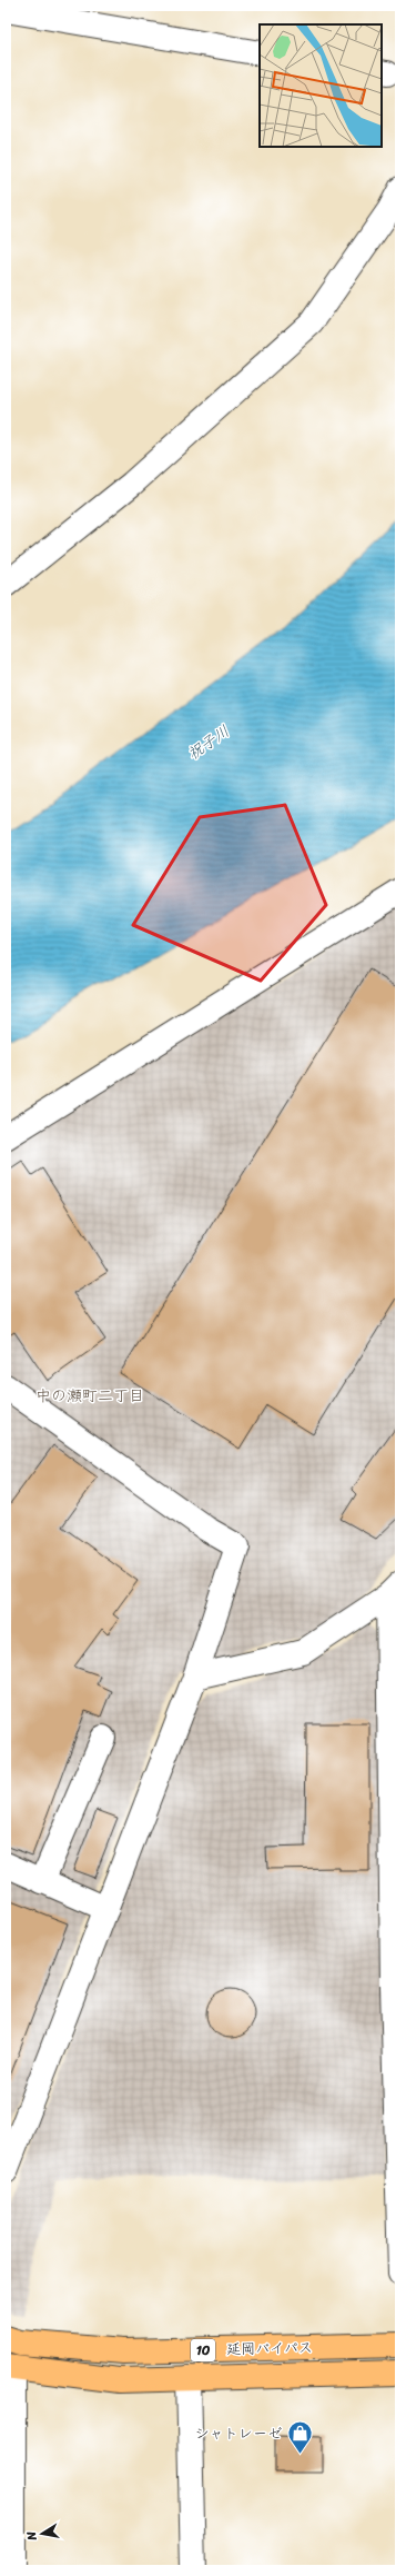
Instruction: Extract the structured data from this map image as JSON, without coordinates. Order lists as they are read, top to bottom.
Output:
{
  "streets": {
    "highway": ["延岡バイパス", "10"]
  },
  "districts": ["中の瀬町二丁目"],
  "water": ["祝子川"],
  "places": {
    "shop": ["シャトレーゼ"]
  },
  "north": "left"
}
